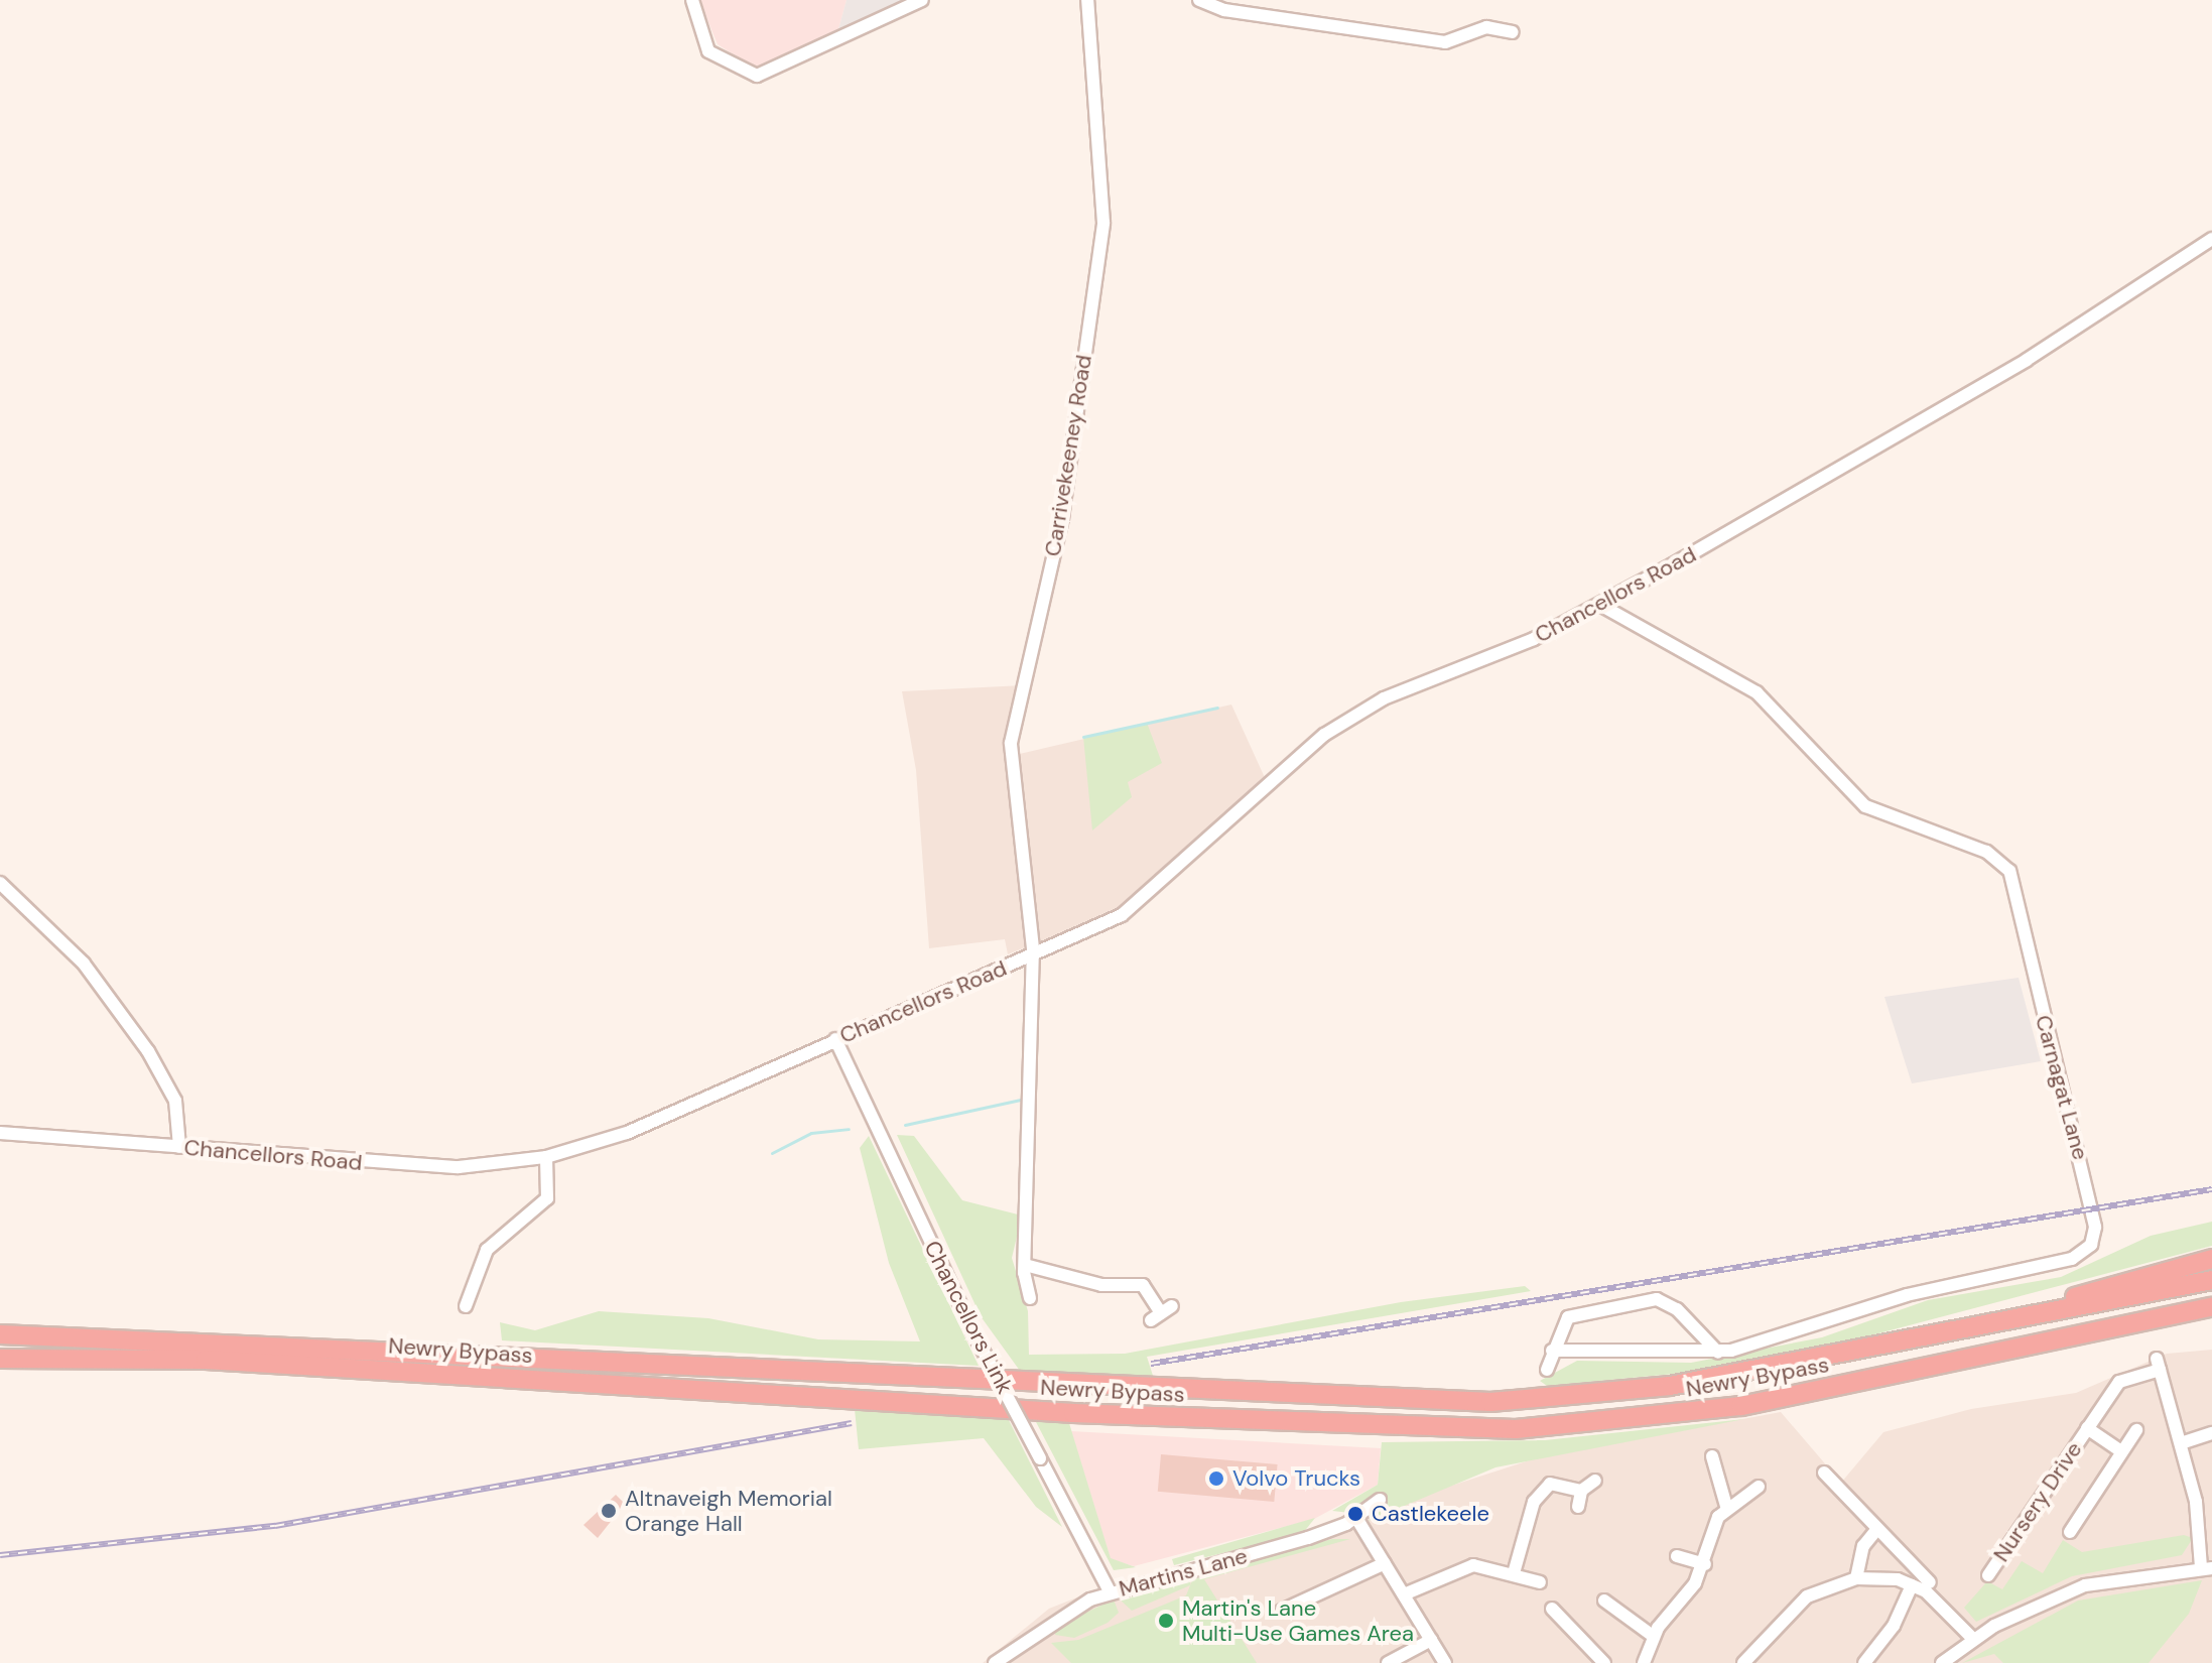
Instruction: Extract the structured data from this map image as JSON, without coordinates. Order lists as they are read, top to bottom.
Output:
{
  "streets": {
    "highway": ["Newry Bypass"],
    "street": [
      "Carrivekeeney Road",
      "Chancellors Road",
      "Carnagat Lane",
      "Chancellors Link",
      "Nursery Drive",
      "Martins Lane"
    ]
  },
  "crossings": [
    ["Carrivekeeney Road", "Chancellors Road"],
    ["Chancellors Road", "Carnagat Lane"],
    ["Chancellors Road", "Chancellors Link"],
    ["Chancellors Link", "Martins Lane"]
  ],
  "places": [
    "Volvo Trucks",
    "Altnaveigh Memorial Orange Hall",
    "Castlekeele",
    "Martin's Lane Multi-Use Games Area"
  ]
}
